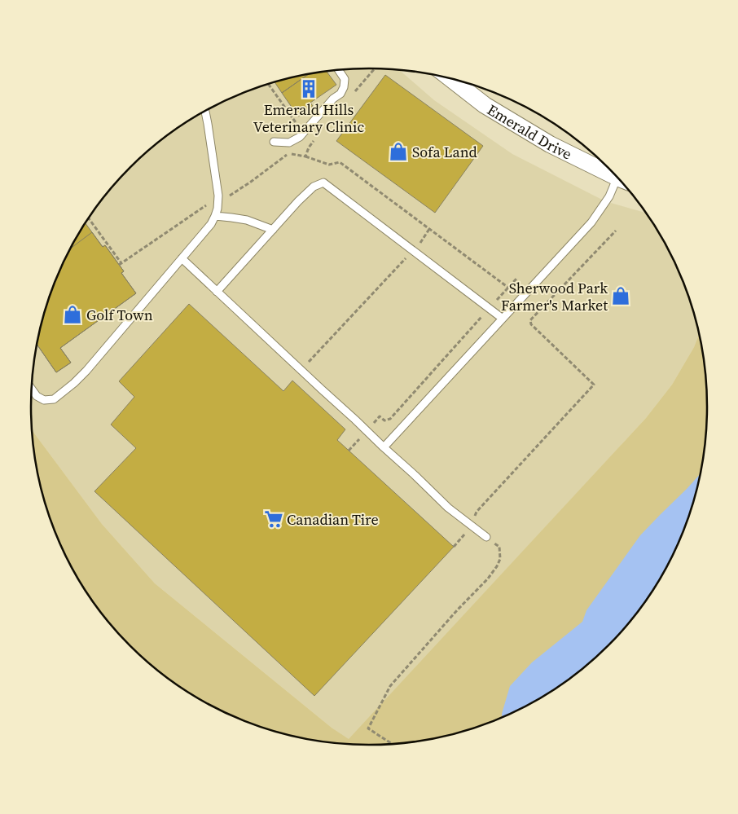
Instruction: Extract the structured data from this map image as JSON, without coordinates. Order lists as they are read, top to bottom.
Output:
{
  "streets": {
    "street": ["Emerald Drive"]
  },
  "places": {
    "building": ["Emerald Hills Veterinary Clinic"],
    "shop": ["Sofa Land", "Sherwood Park Farmer's Market", "Golf Town"],
    "supermarket": ["Canadian Tire"]
  }
}
